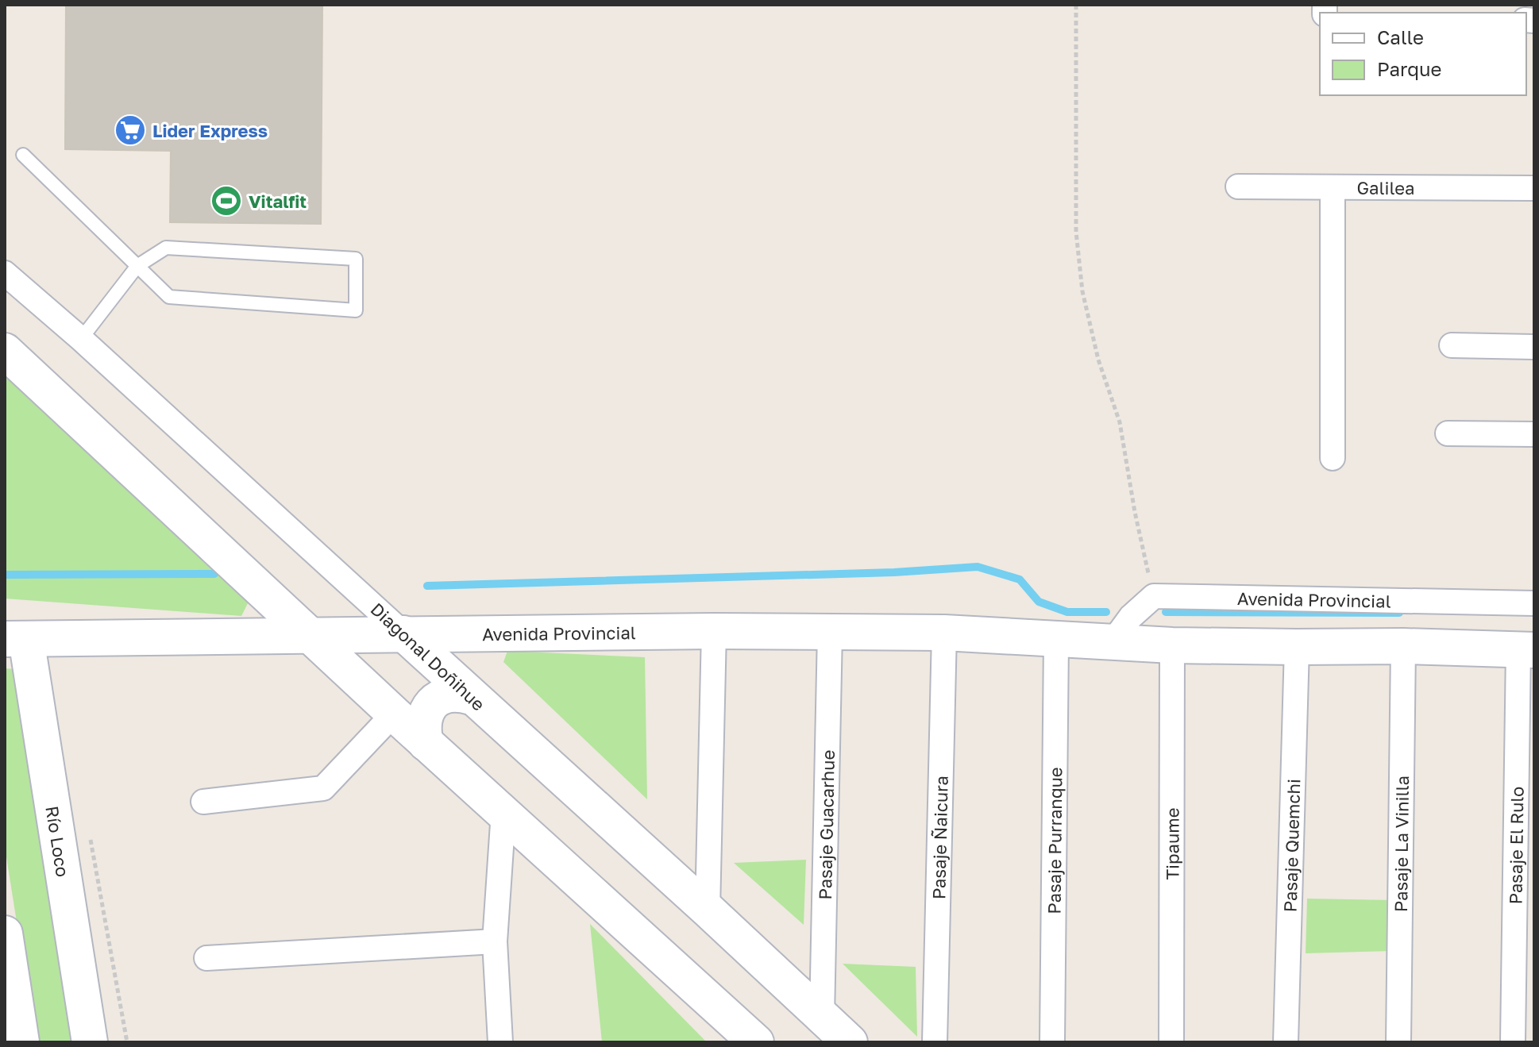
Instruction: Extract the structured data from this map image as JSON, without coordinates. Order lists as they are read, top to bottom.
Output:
{
  "streets": {
    "street": [
      "Galilea",
      "Avenida Provincial",
      "Diagonal Doñihue",
      "Pasaje Guacarhue",
      "Pasaje Ñaicura",
      "Río Loco",
      "Pasaje Purranque",
      "Tipaume",
      "Pasaje La Vinilla",
      "Pasaje Quemchi",
      "Pasaje El Rulo"
    ]
  },
  "crossings": [
    ["Avenida Provincial", "Diagonal Doñihue"],
    ["Avenida Provincial", "Pasaje Guacarhue"],
    ["Avenida Provincial", "Pasaje Ñaicura"],
    ["Avenida Provincial", "Río Loco"],
    ["Avenida Provincial", "Pasaje Purranque"],
    ["Avenida Provincial", "Tipaume"],
    ["Avenida Provincial", "Pasaje La Vinilla"],
    ["Avenida Provincial", "Pasaje Quemchi"],
    ["Avenida Provincial", "Pasaje El Rulo"],
    ["Diagonal Doñihue", "Pasaje Guacarhue"]
  ],
  "places": {
    "supermarket": ["Lider Express"],
    "sports": ["Vitalfit"]
  },
  "legend": ["Calle", "Parque"]
}
